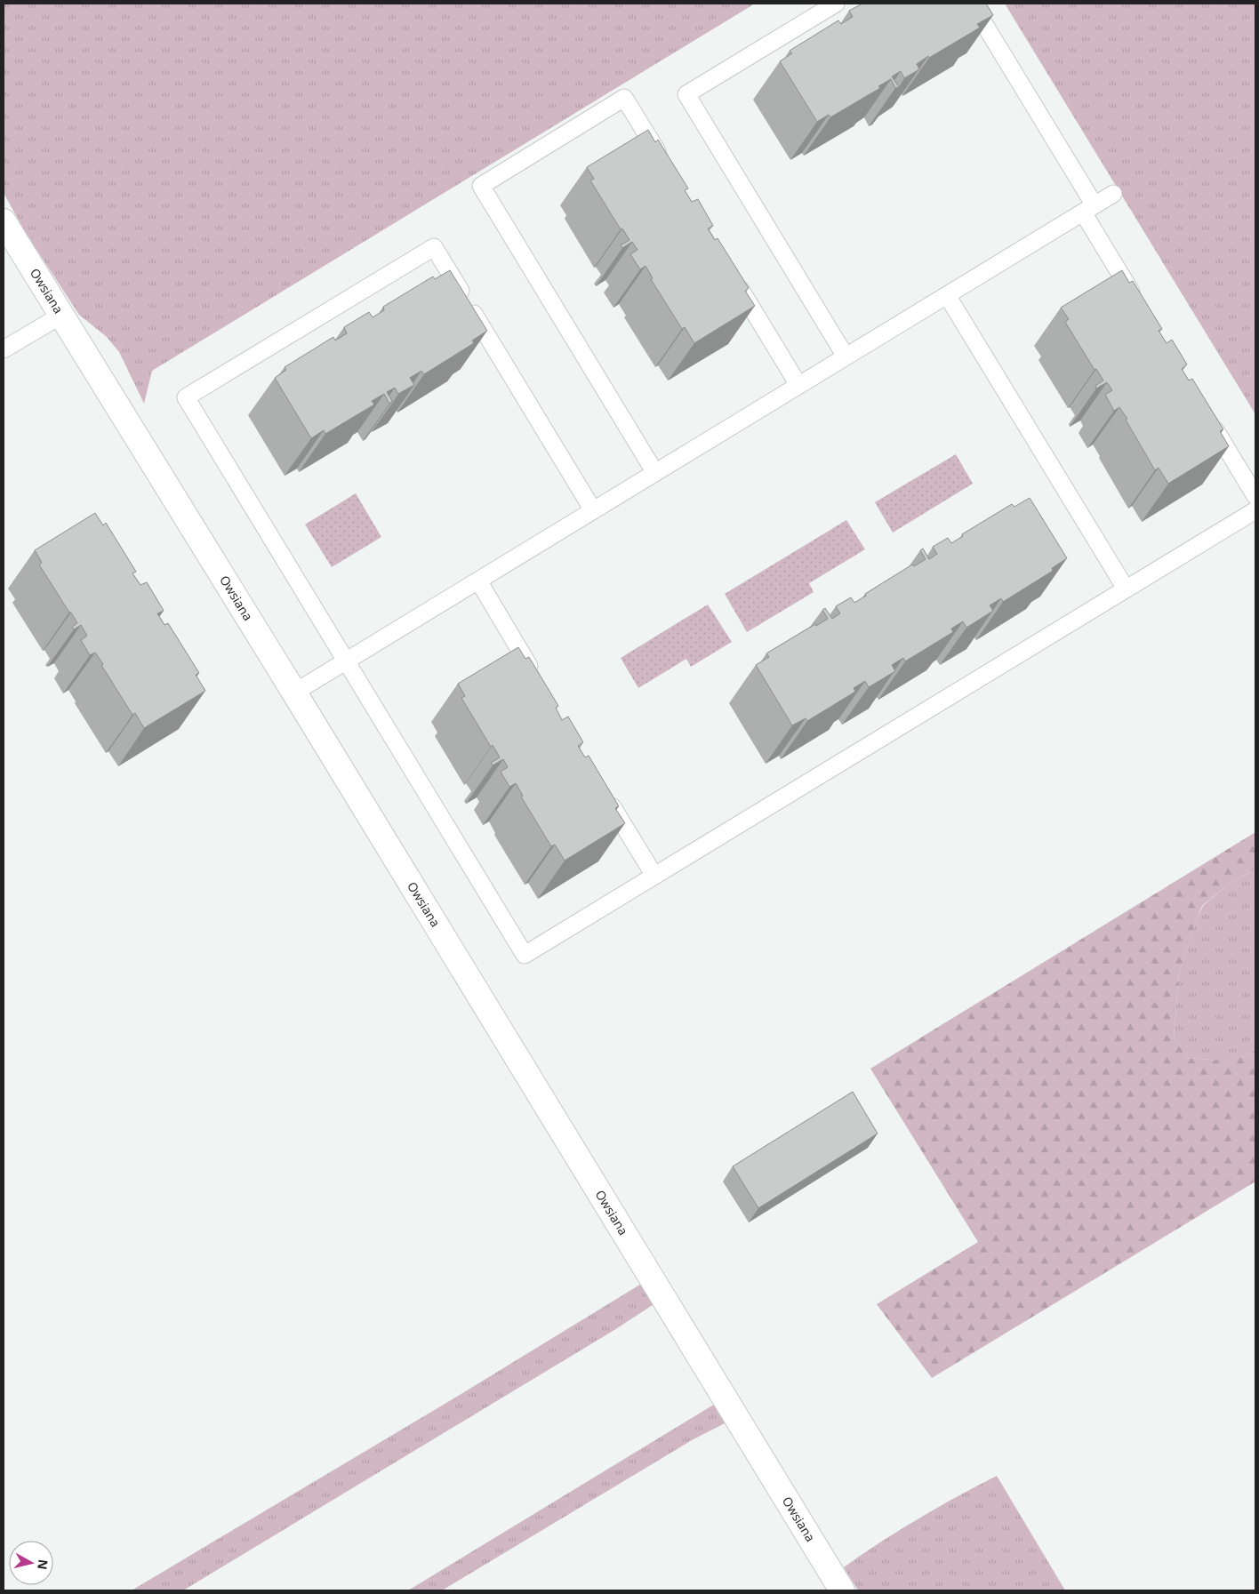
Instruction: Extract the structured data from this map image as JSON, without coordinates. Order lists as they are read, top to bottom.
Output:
{
  "streets": {
    "street": ["Owsiana"]
  },
  "north": "right"
}
